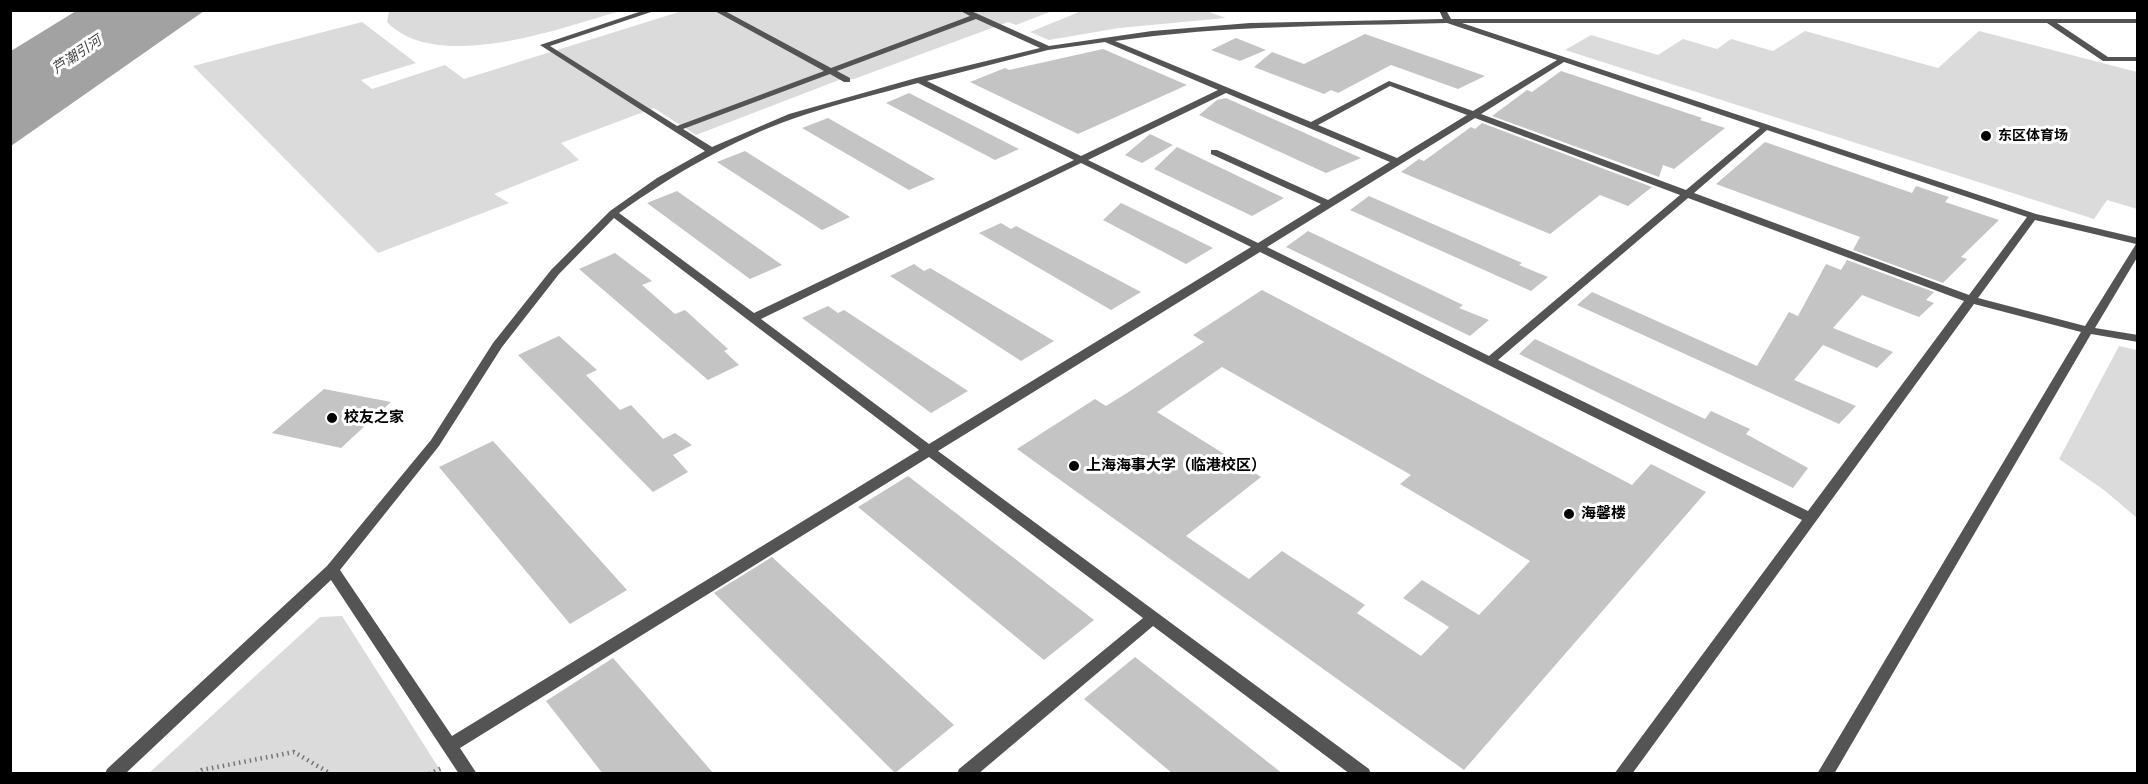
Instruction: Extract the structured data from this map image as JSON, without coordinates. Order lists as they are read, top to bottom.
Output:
{
  "water": ["芦潮引河"],
  "places": [
    "东区体育场",
    "校友之家",
    "上海海事大学（临港校区）",
    "海馨楼"
  ]
}
